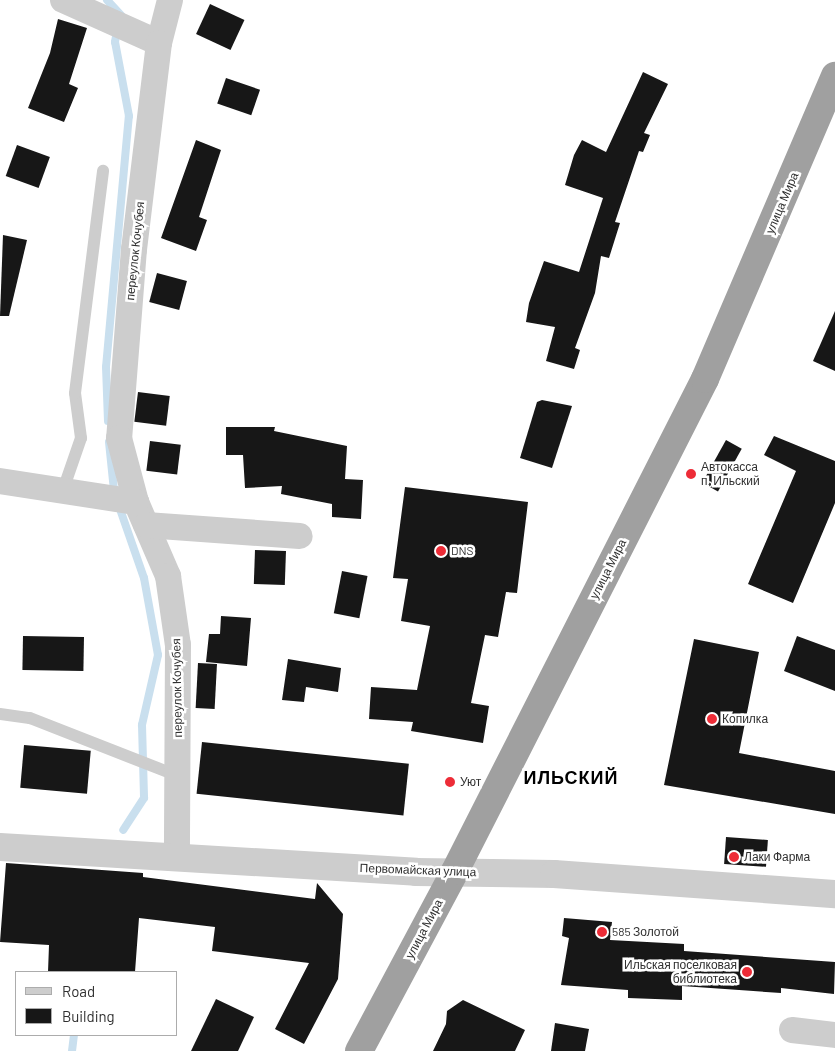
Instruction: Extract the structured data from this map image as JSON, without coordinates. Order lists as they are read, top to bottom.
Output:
{
  "streets": {
    "highway": ["улица Мира"],
    "street": ["переулок Кочубея", "Первомайская улица"]
  },
  "crossings": [
    ["улица Мира", "Первомайская улица"],
    ["переулок Кочубея", "Первомайская улица"]
  ],
  "districts": ["ИЛЬСКИЙ"],
  "places": [
    "Автокасса п. Ильский",
    "DNS",
    "Копилка",
    "Уют",
    "Лаки Фарма",
    "585 Золотой",
    "Ильская поселковая библиотека"
  ],
  "legend": ["Road", "Building"]
}
